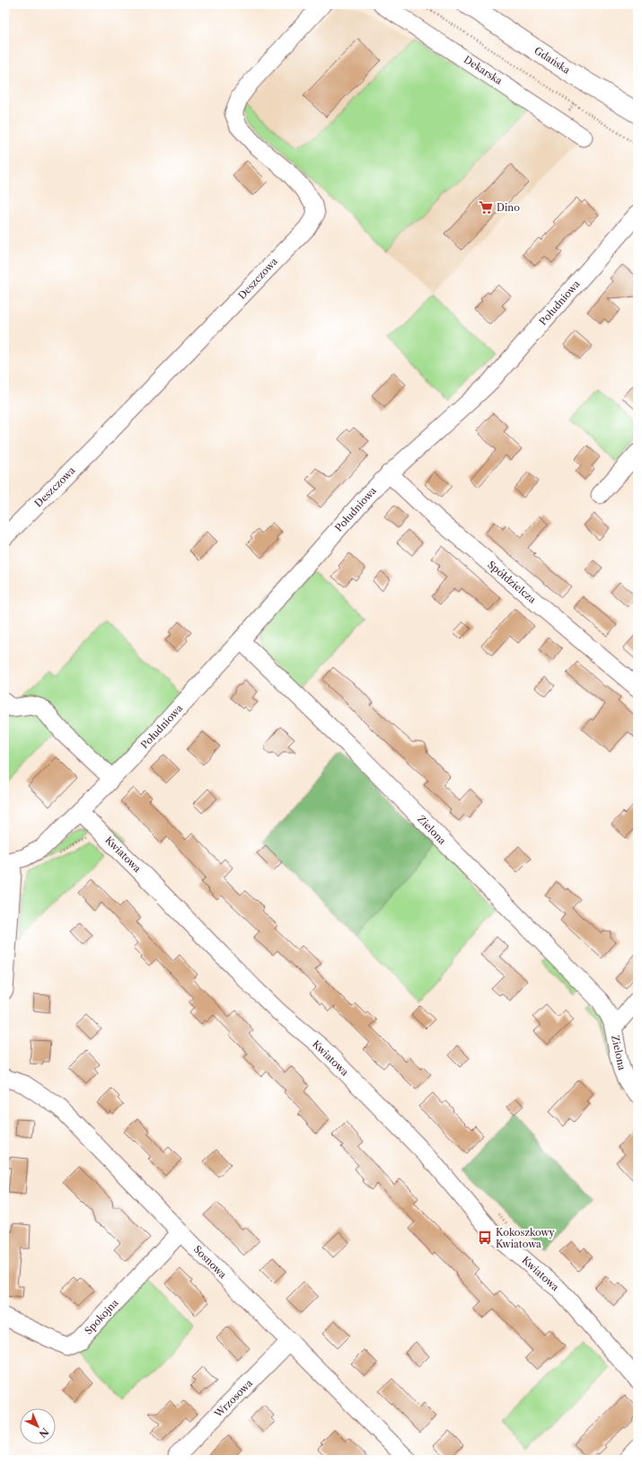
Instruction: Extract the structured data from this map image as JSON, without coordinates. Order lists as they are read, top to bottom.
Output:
{
  "streets": {
    "main road": ["Gdańska"],
    "street": [
      "Dekarska",
      "Deszczowa",
      "Południowa",
      "Spółdzielcza",
      "Zielona",
      "Kwiatowa",
      "Sosnowa",
      "Spokojna",
      "Wrzosowa"
    ]
  },
  "crossings": [
    ["Południowa", "Spółdzielcza"],
    ["Południowa", "Zielona"],
    ["Południowa", "Kwiatowa"],
    ["Sosnowa", "Spokojna"],
    ["Sosnowa", "Wrzosowa"]
  ],
  "places": {
    "supermarket": ["Dino"],
    "bus stop": ["Kokoszkowy Kwiatowa"]
  },
  "north": "bottom right"
}
